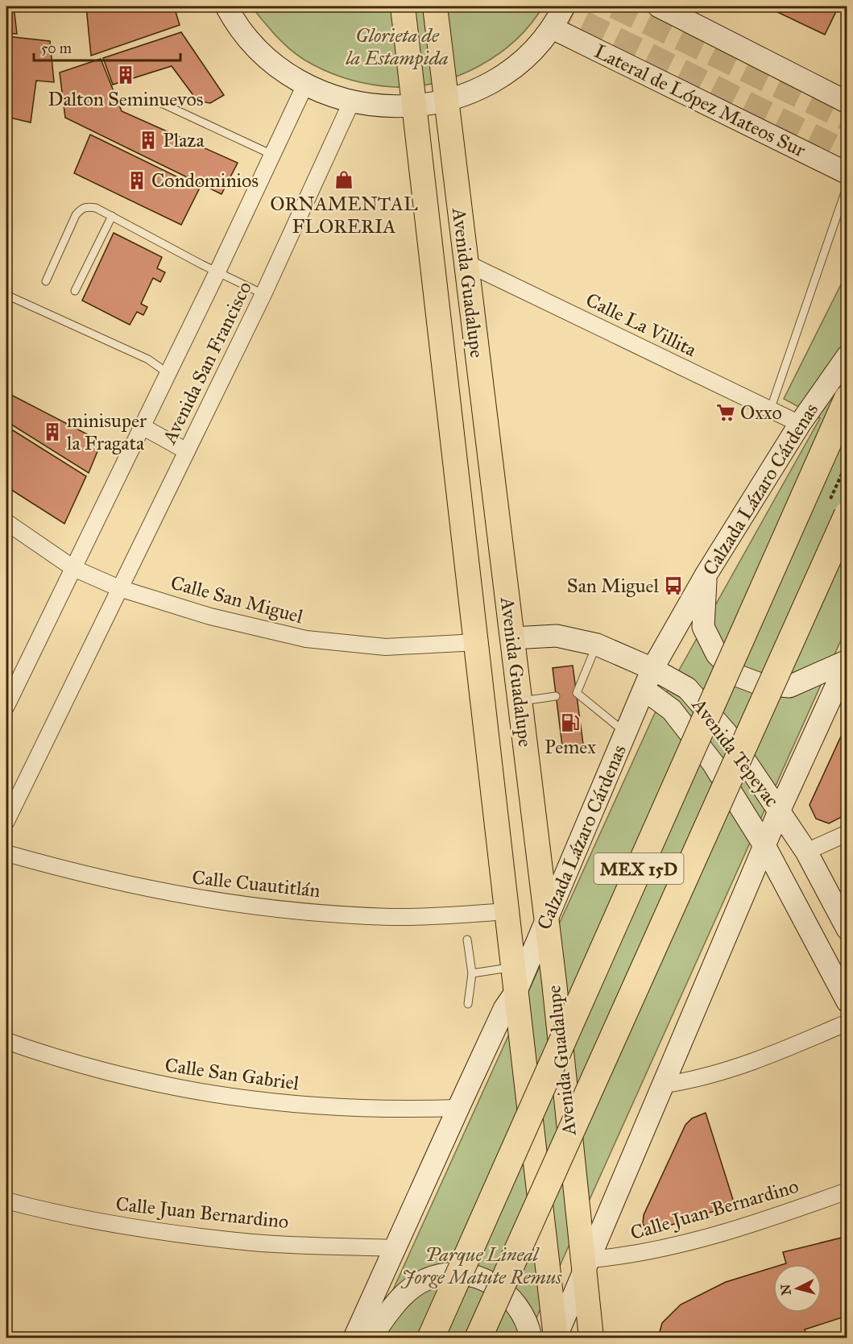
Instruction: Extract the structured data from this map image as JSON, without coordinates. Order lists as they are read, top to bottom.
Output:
{
  "streets": {
    "highway": ["Calzada Lázaro Cárdenas", "MEX 15D"],
    "main road": ["Avenida Guadalupe"],
    "street": [
      "Lateral de López Mateos Sur",
      "Calle La Villita",
      "Avenida San Francisco",
      "Calle San Miguel",
      "Avenida Tepeyac",
      "Calle Cuautitlán",
      "Calle San Gabriel",
      "Calle Juan Bernardino"
    ]
  },
  "crossings": [
    ["Avenida Guadalupe", "Calle La Villita"],
    ["Avenida Guadalupe", "Calzada Lázaro Cárdenas"],
    ["Avenida Guadalupe", "Calle San Miguel"],
    ["Avenida Guadalupe", "Avenida Tepeyac"],
    ["Avenida Guadalupe", "Calle Cuautitlán"],
    ["Avenida Guadalupe", "Calle Juan Bernardino"],
    ["Calle La Villita", "Calzada Lázaro Cárdenas"],
    ["Avenida San Francisco", "Calle San Miguel"],
    ["Calzada Lázaro Cárdenas", "Avenida Tepeyac"],
    ["Calzada Lázaro Cárdenas", "Calle San Gabriel"],
    ["Calzada Lázaro Cárdenas", "Calle Juan Bernardino"]
  ],
  "parks": ["Glorieta de la Estampida", "Parque Lineal Jorge Matute Remus"],
  "places": {
    "building": [
      "Dalton Seminuevos",
      "Plaza",
      "Condominios",
      "minisuper la Fragata"
    ],
    "shop": ["ORNAMENTAL FLORERIA"],
    "supermarket": ["Oxxo"],
    "bus stop": ["San Miguel"],
    "fuel station": ["Pemex"]
  },
  "scale_bar": "50 m",
  "north": "left"
}
